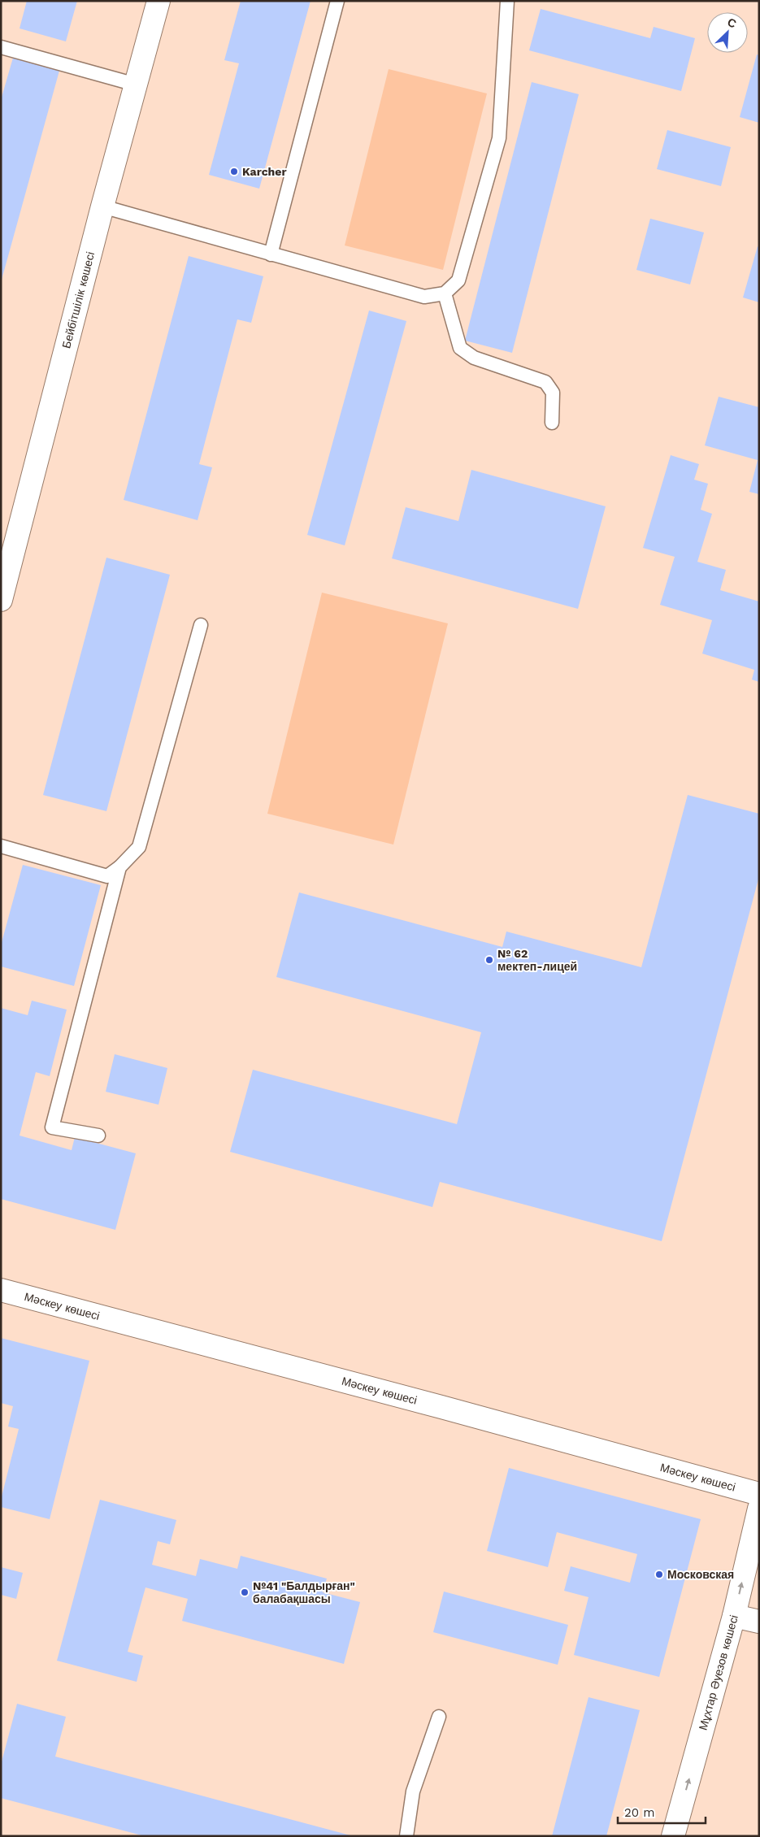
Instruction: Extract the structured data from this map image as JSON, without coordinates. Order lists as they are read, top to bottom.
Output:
{
  "streets": {
    "street": ["Бейбітшілік көшесі", "Мәскеу көшесі", "Мұхтар Әуезов көшесі"]
  },
  "one_way": ["Мұхтар Әуезов көшесі"],
  "places": [
    "Karcher",
    "№ 62 мектеп-лицей",
    "Московская",
    "№41 \"Балдырған\" балабақшасы"
  ],
  "scale_bar": "20 m",
  "north": "top right"
}
